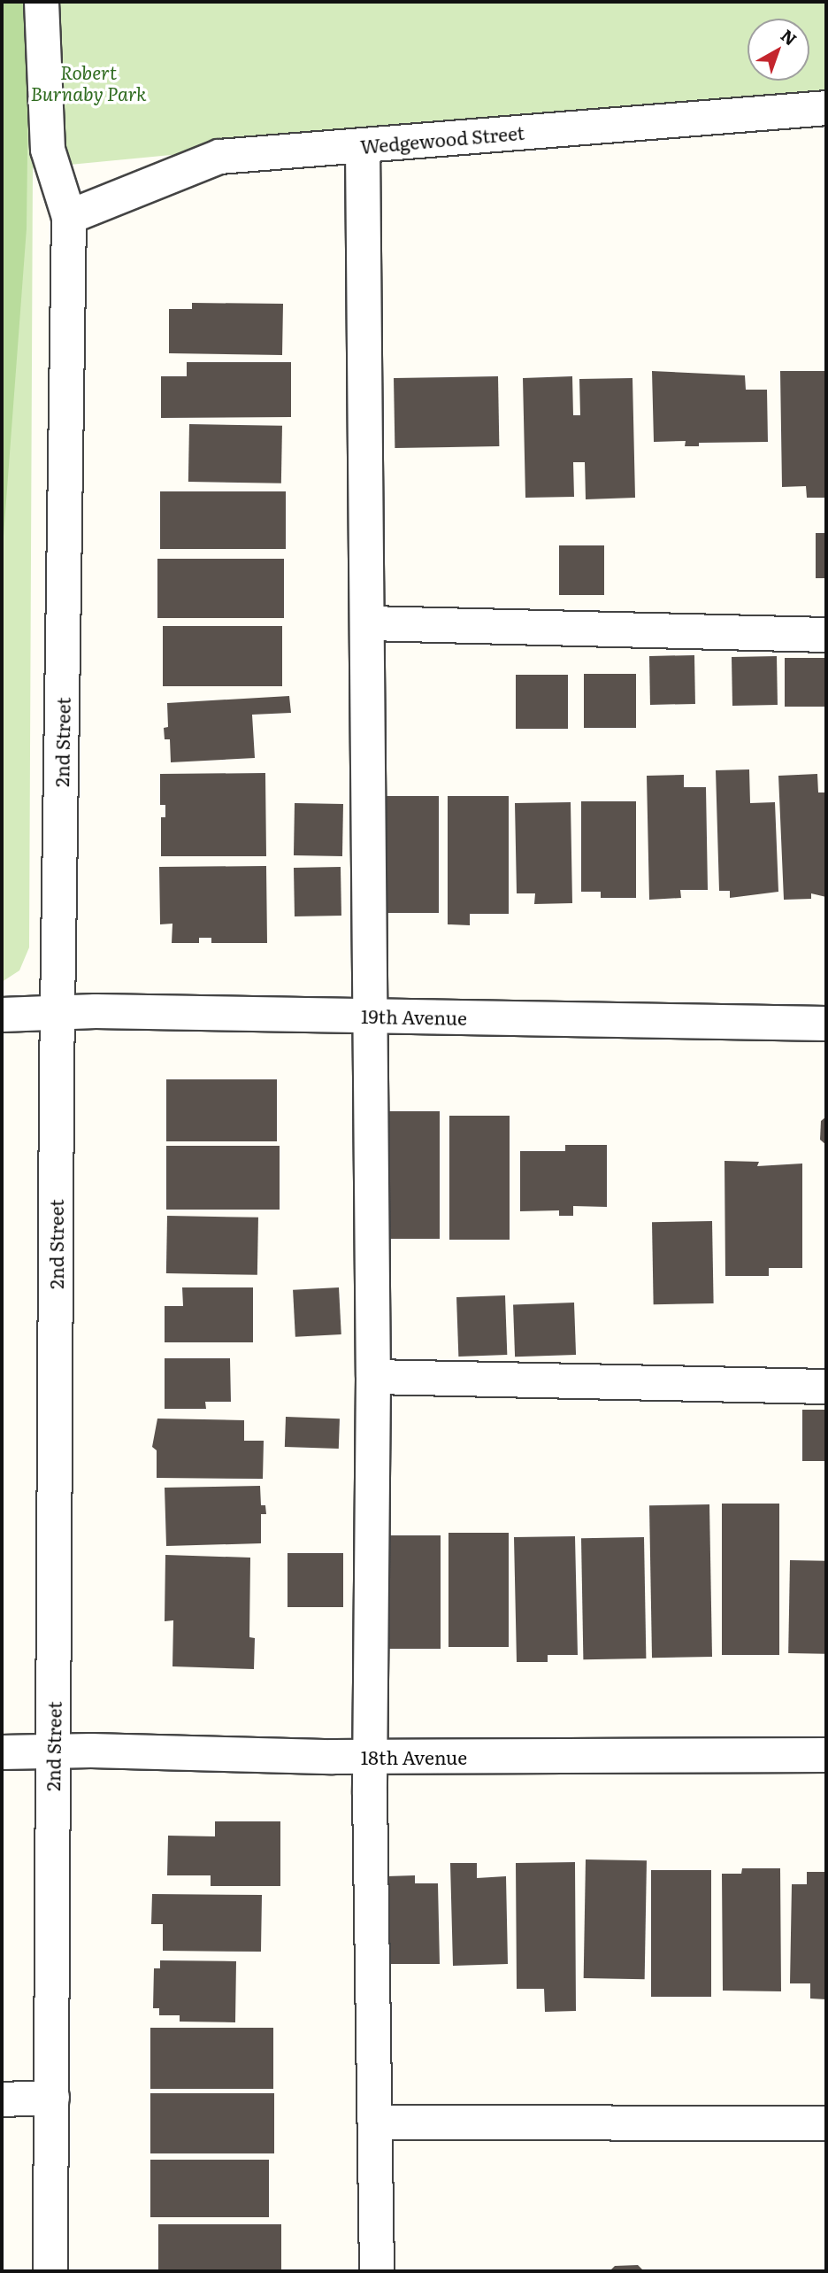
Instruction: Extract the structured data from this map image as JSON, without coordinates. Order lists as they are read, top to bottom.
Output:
{
  "streets": {
    "street": [
      "Wedgewood Street",
      "2nd Street",
      "19th Avenue",
      "18th Avenue"
    ]
  },
  "crossings": [
    ["Wedgewood Street", "2nd Street"],
    ["2nd Street", "19th Avenue"],
    ["2nd Street", "18th Avenue"]
  ],
  "parks": ["Robert Burnaby Park"],
  "north": "top right"
}
